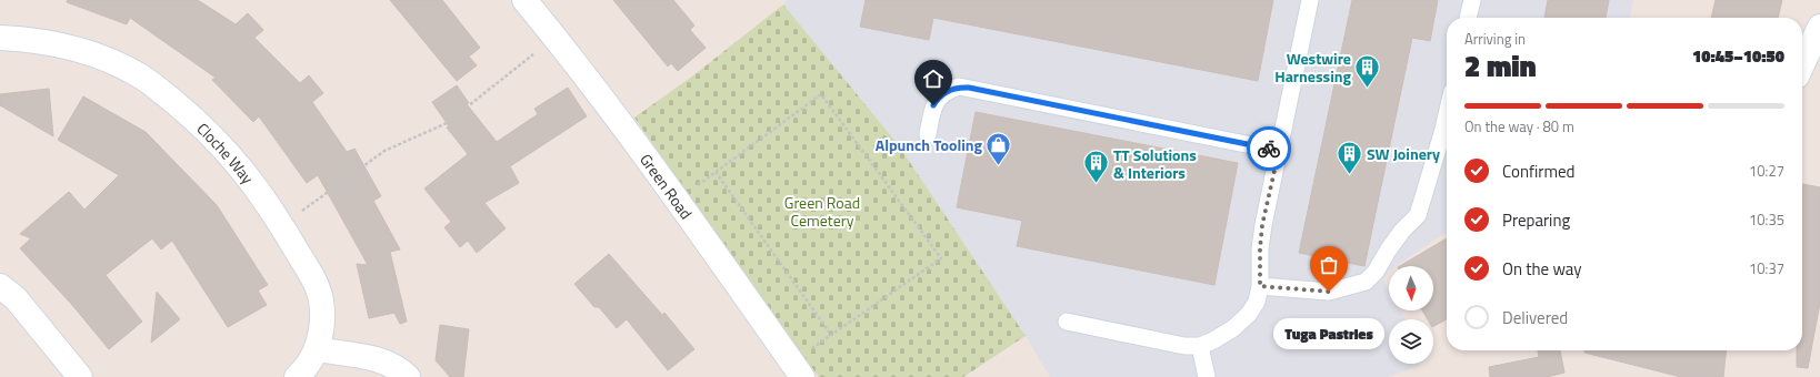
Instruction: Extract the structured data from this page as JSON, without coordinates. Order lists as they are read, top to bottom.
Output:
{
  "streets": {
    "street": ["Cloche Way", "Green Road"]
  },
  "parks": ["Green Road Cemetery"],
  "places": {
    "building": ["Westwire Harnessing", "SW Joinery", "TT Solutions & Interiors"],
    "shop": ["Alpunch Tooling"],
    "other": ["Tuga Pastries"]
  },
  "north": "bottom",
  "page": {
    "heading": ["2 min", "Arriving in", "10:45–10:50"],
    "bar": "On the way · 80 m",
    "list": [
      ["Confirmed", "10:27"],
      ["Preparing", "10:35"],
      ["On the way", "10:37"],
      "Delivered"
    ],
    "bubble": "Tuga Pastries"
  }
}
